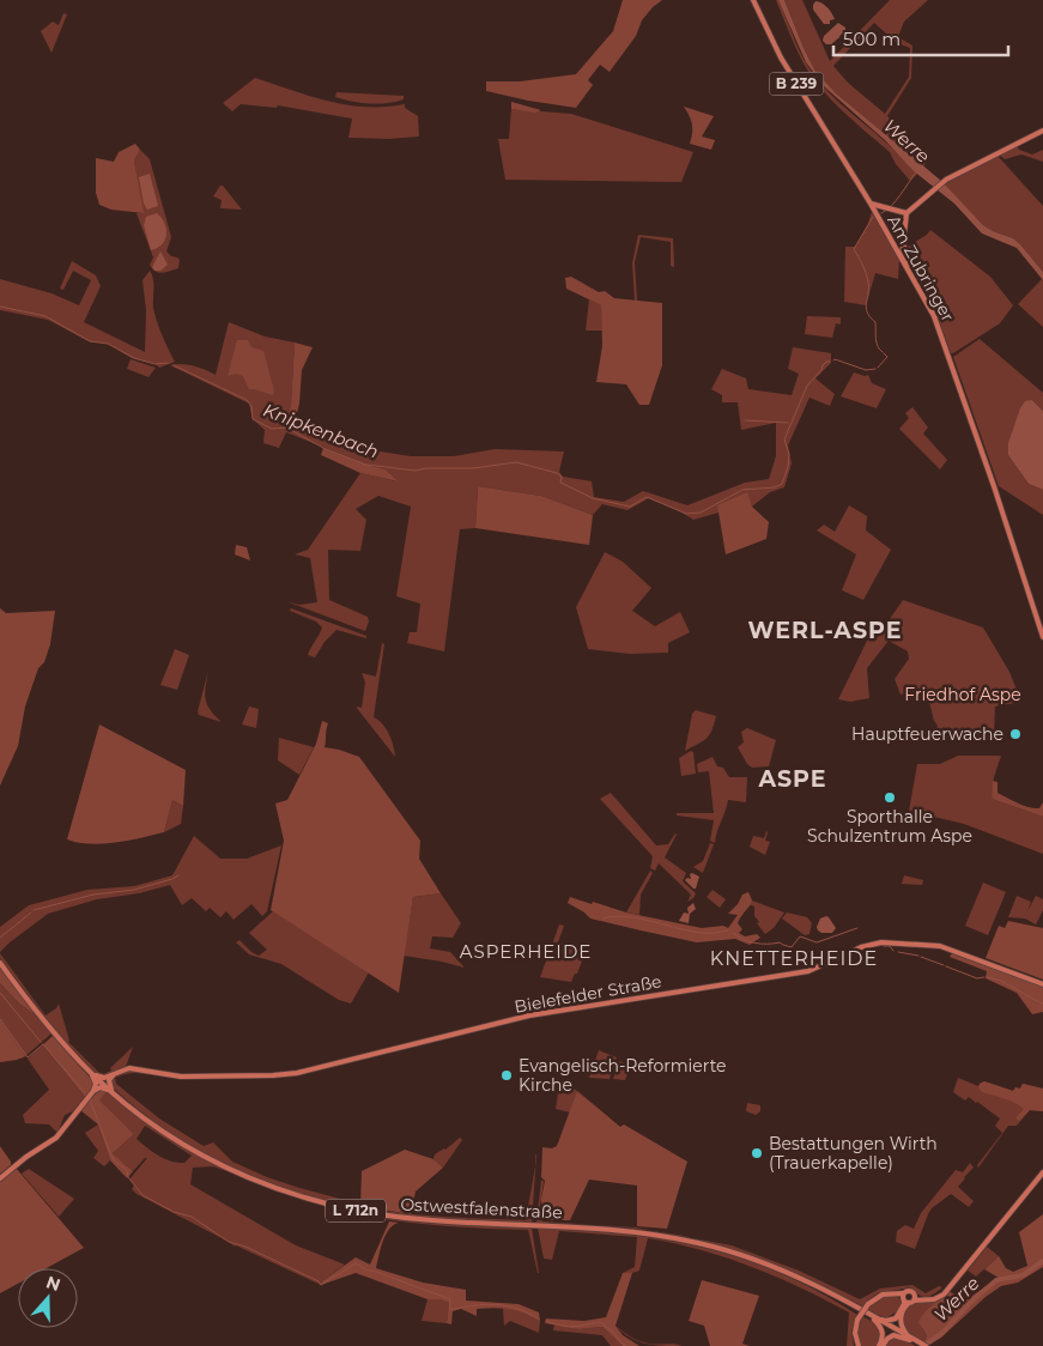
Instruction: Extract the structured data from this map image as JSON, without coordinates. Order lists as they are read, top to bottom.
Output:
{
  "streets": {
    "main road": [
      "B 239",
      "Am Zubringer",
      "Bielefelder Straße",
      "Ostwestfalenstraße",
      "L 712n"
    ]
  },
  "districts": [
    "WERL-ASPE",
    "ASPE",
    "ASPERHEIDE",
    "KNETTERHEIDE"
  ],
  "water": ["Werre", "Knipkenbach"],
  "parks": ["Friedhof Aspe"],
  "places": [
    "Hauptfeuerwache",
    "Sporthalle Schulzentrum Aspe",
    "Evangelisch-Reformierte Kirche",
    "Bestattungen Wirth (Trauerkapelle)"
  ],
  "scale_bar": "500 m",
  "north": "top"
}
